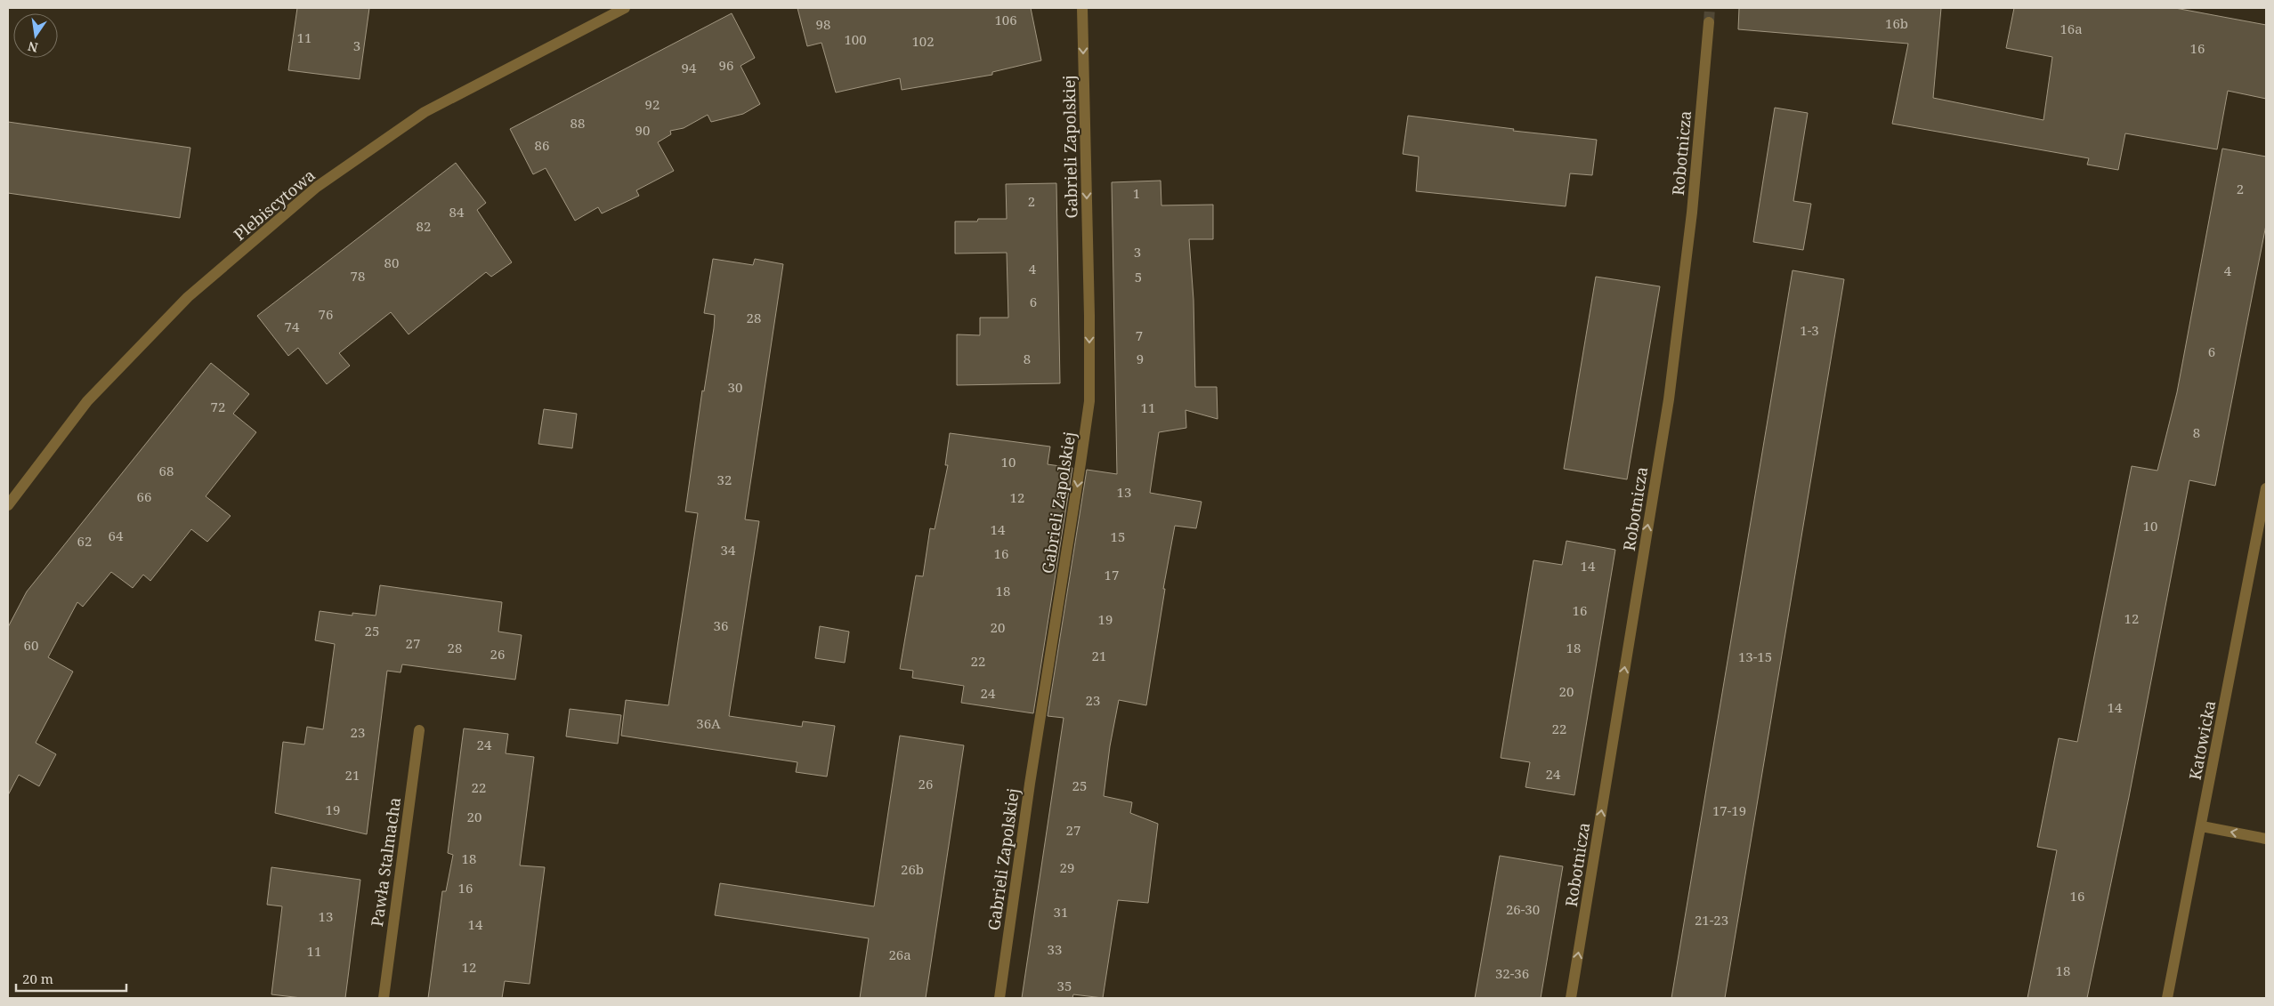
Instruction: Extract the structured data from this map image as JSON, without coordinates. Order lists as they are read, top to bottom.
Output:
{
  "streets": {
    "street": [
      "Gabrieli Zapolskiej",
      "Robotnicza",
      "Plebiscytowa",
      "Katowicka",
      "Pawła Stalmacha"
    ]
  },
  "one_way": ["Gabrieli Zapolskiej", "Robotnicza"],
  "house_numbers": [
    "106",
    "16b",
    "98",
    "16a",
    "11",
    "100",
    "102",
    "3",
    "16",
    "96",
    "94",
    "92",
    "88",
    "90",
    "86",
    "2",
    "1",
    "2",
    "84",
    "82",
    "3",
    "80",
    "4",
    "4",
    "78",
    "5",
    "6",
    "76",
    "28",
    "74",
    "1-3",
    "7",
    "6",
    "8",
    "9",
    "30",
    "72",
    "11",
    "8",
    "10",
    "68",
    "32",
    "13",
    "66",
    "12",
    "10",
    "14",
    "64",
    "15",
    "62",
    "34",
    "16",
    "14",
    "17",
    "18",
    "16",
    "12",
    "19",
    "36",
    "20",
    "25",
    "27",
    "60",
    "28",
    "18",
    "26",
    "21",
    "13-15",
    "22",
    "20",
    "24",
    "23",
    "14",
    "36A",
    "22",
    "23",
    "24",
    "24",
    "21",
    "26",
    "25",
    "22",
    "19",
    "17-19",
    "20",
    "27",
    "18",
    "29",
    "26b",
    "16",
    "16",
    "26-30",
    "31",
    "13",
    "21-23",
    "14",
    "33",
    "11",
    "26a",
    "12",
    "18",
    "32-36",
    "35"
  ],
  "scale_bar": "20 m",
  "north": "bottom"
}
